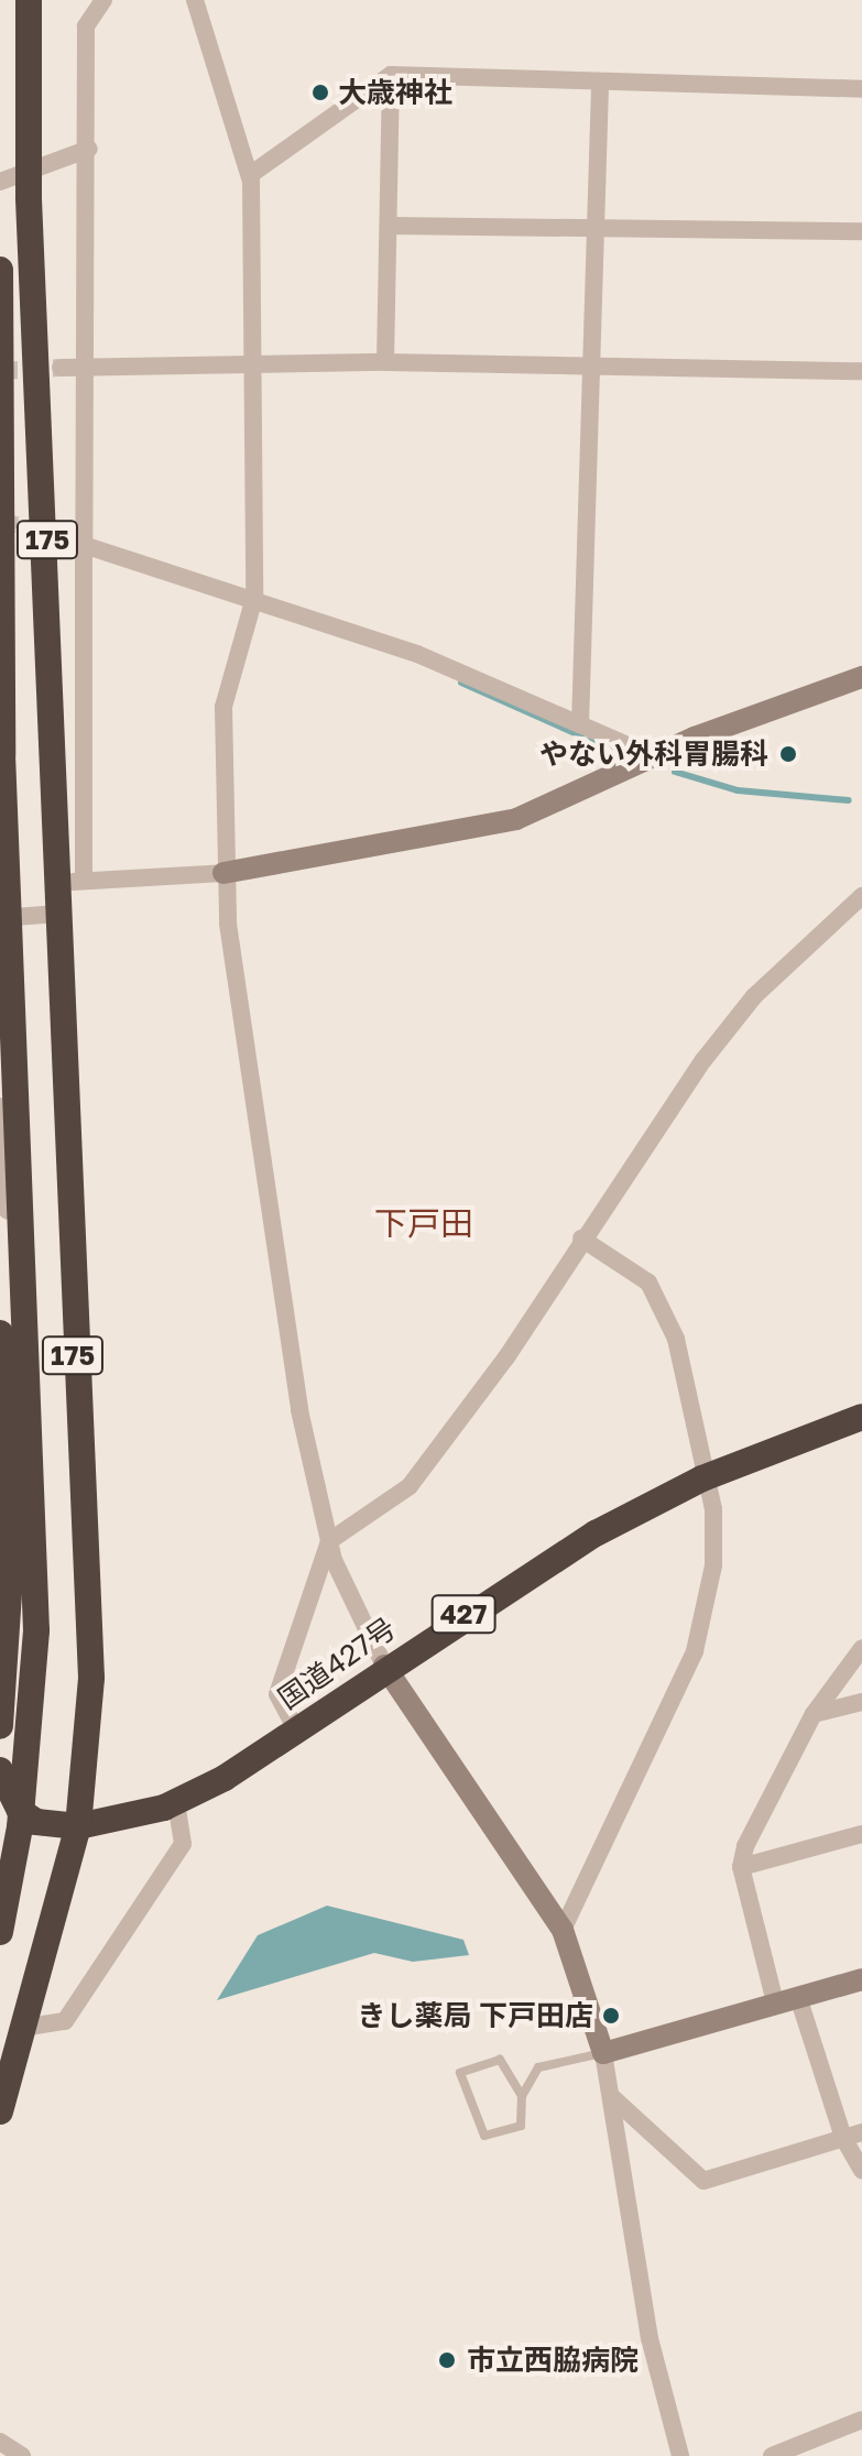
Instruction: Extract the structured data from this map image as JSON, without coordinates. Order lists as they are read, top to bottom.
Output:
{
  "streets": {
    "highway": ["175", "427", "国道427号"]
  },
  "crossings": [
    ["175", "国道427号"]
  ],
  "districts": ["下戸田"],
  "places": [
    "大歳神社",
    "やない外科胃腸科",
    "きし薬局 下戸田店",
    "市立西脇病院"
  ]
}
